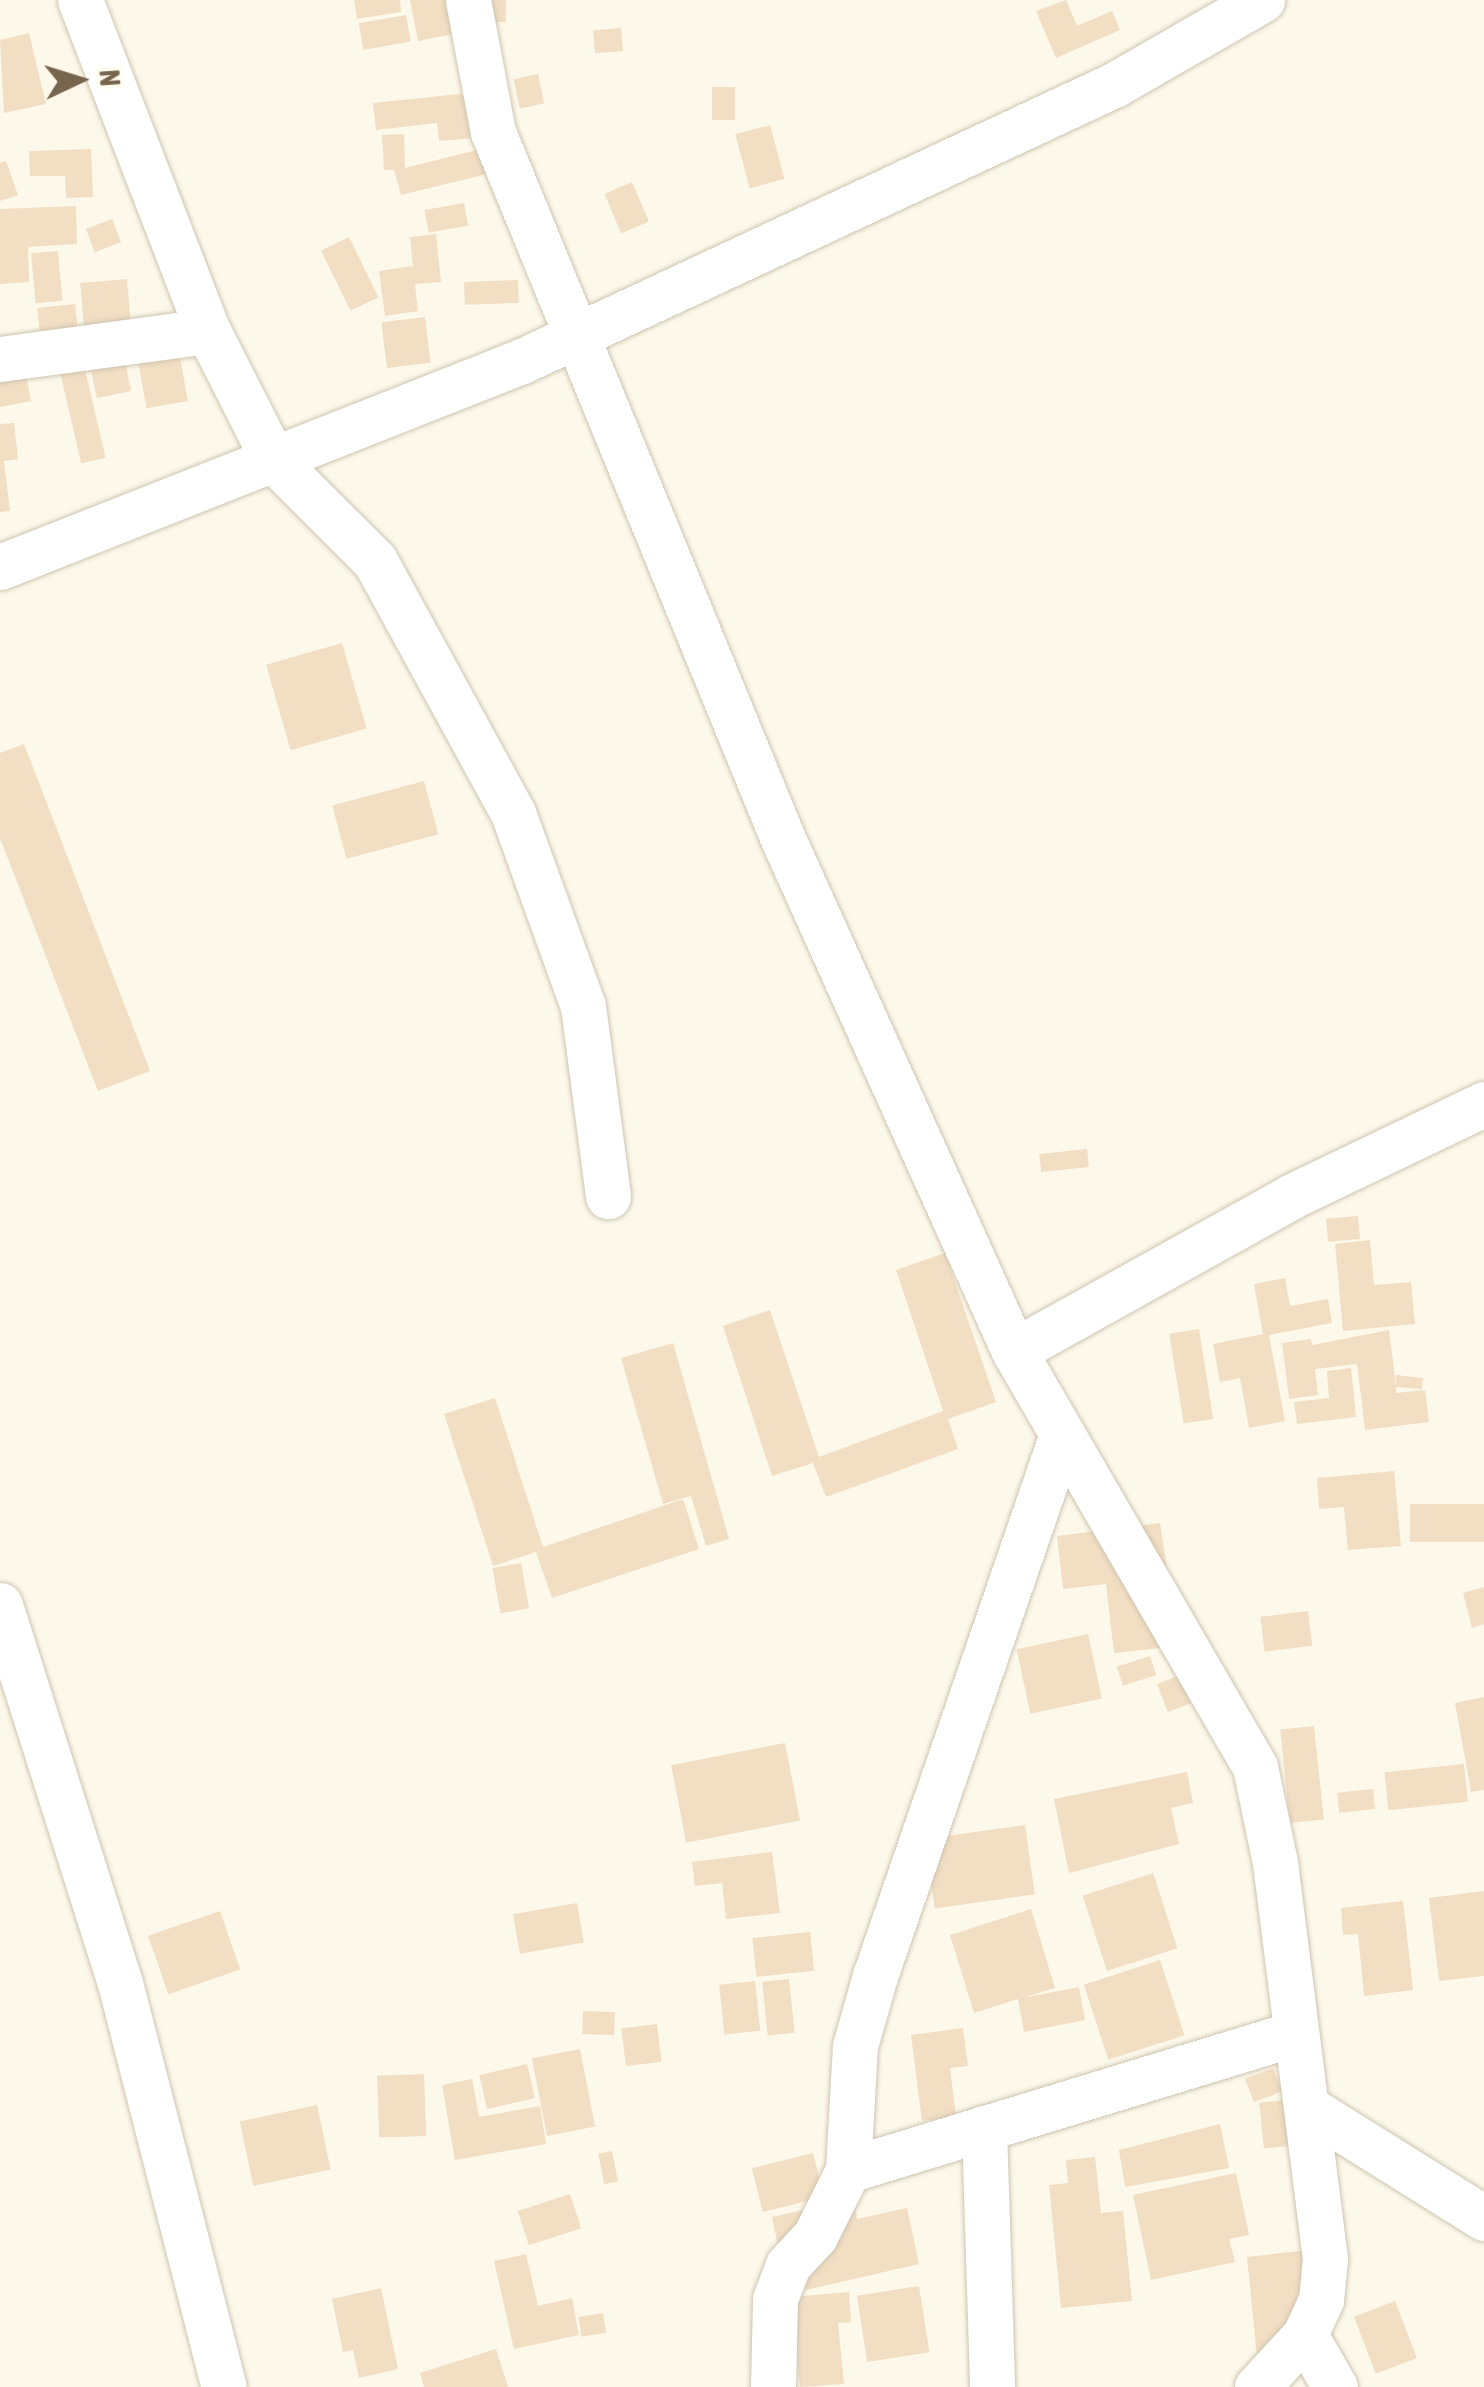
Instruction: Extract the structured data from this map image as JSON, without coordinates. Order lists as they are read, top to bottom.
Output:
{
  "north": "right"
}
